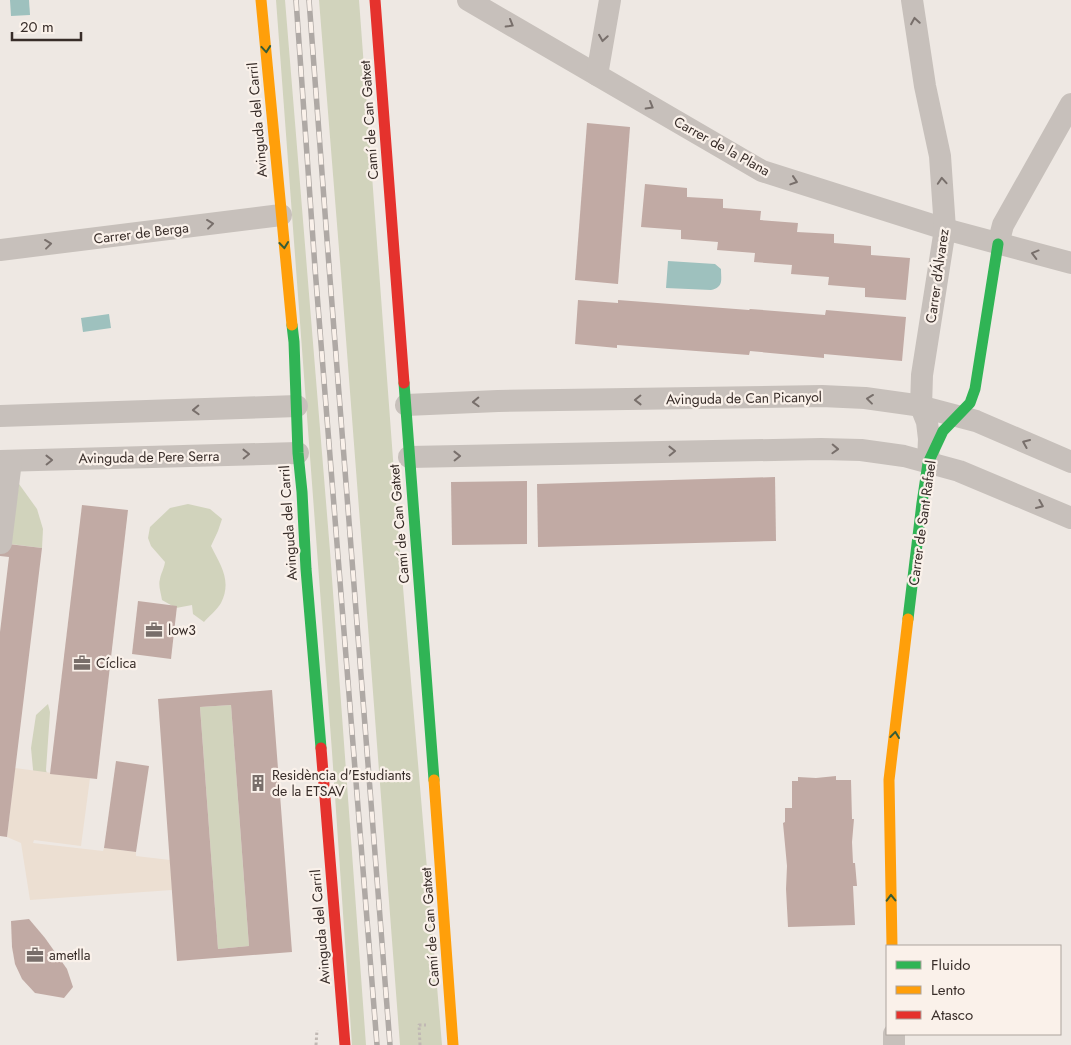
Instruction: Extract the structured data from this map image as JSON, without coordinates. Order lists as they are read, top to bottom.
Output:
{
  "streets": {
    "street": [
      "Avinguda del Carril",
      "Camí de Can Gatxet",
      "Carrer de la Plana",
      "Carrer de Berga",
      "Carrer d'Álvarez",
      "Avinguda de Can Picanyol",
      "Avinguda de Pere Serra",
      "Carrer de Sant Rafael"
    ]
  },
  "crossings": [
    ["Avinguda del Carril", "Carrer de Berga"],
    ["Avinguda del Carril", "Avinguda de Pere Serra"],
    ["Camí de Can Gatxet", "Avinguda de Can Picanyol"],
    ["Carrer de la Plana", "Carrer d'Álvarez"],
    ["Carrer de la Plana", "Carrer de Sant Rafael"],
    ["Carrer d'Álvarez", "Avinguda de Can Picanyol"],
    ["Carrer d'Álvarez", "Carrer de Sant Rafael"],
    ["Avinguda de Can Picanyol", "Carrer de Sant Rafael"]
  ],
  "one_way": ["Avinguda del Carril", "Carrer d'Álvarez", "Carrer de Sant Rafael"],
  "places": {
    "office": ["low3", "Cíclica", "ametlla"],
    "building": ["Residència d'Estudiants de la ETSAV"]
  },
  "legend": ["Fluido", "Lento", "Atasco"],
  "scale_bar": "20 m"
}
